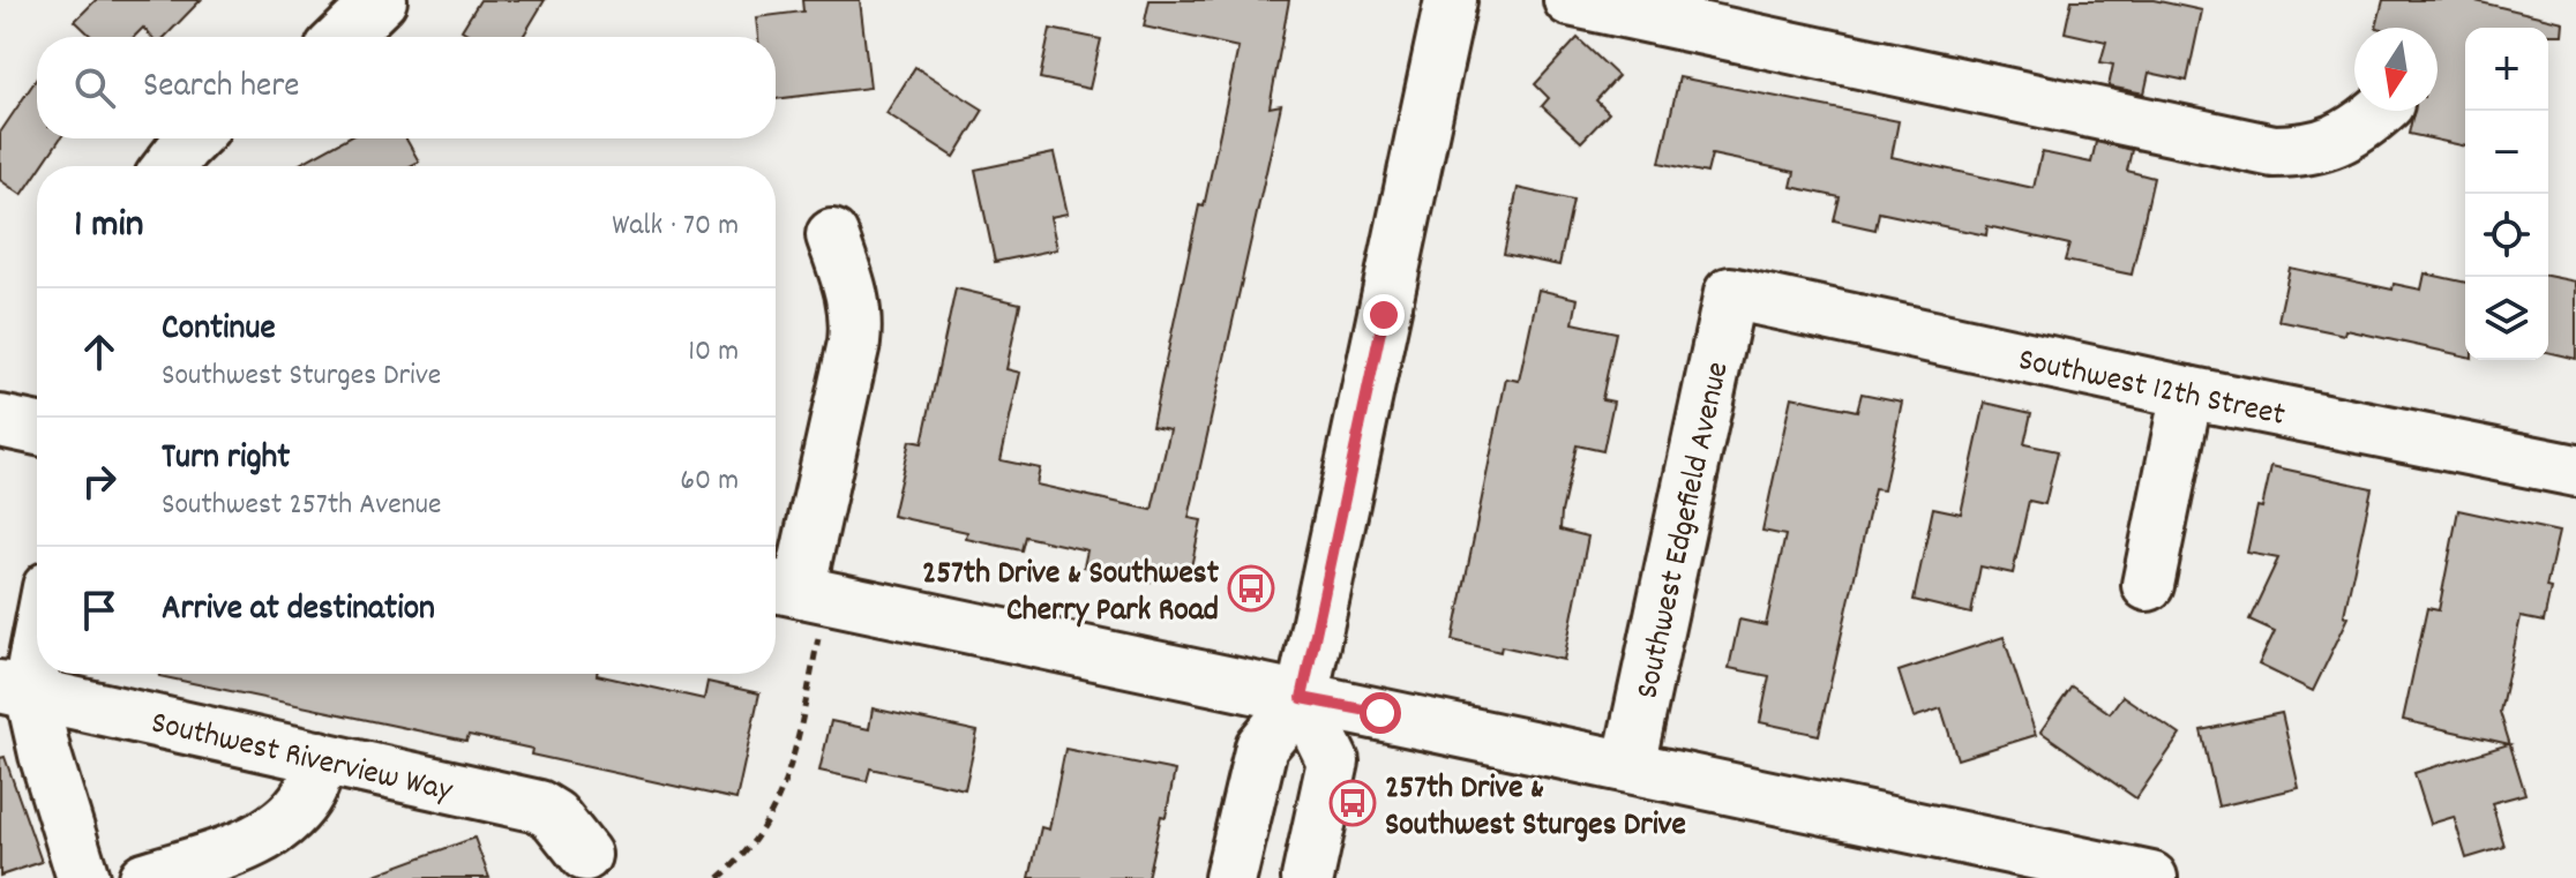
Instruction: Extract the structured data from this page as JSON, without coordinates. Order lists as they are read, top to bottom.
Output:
{
  "streets": {
    "street": ["Southwest 12th Street", "Southwest Edgefield Avenue", "Southwest Riverview Way"]
  },
  "crossings": [
    ["Southwest 12th Street", "Southwest Edgefield Avenue"]
  ],
  "places": {
    "bus stop": ["257th Drive & Southwest Cherry Park Road", "257th Drive & Southwest Sturges Drive"]
  },
  "north": "bottom",
  "page": {
    "map_buttons": ["+", "−"],
    "search": "Search here",
    "heading": ["1 min", "Walk · 70 m"],
    "list": [
      ["Continue", "Southwest Sturges Drive", "10 m"],
      ["Turn right", "Southwest 257th Avenue", "60 m"],
      "Arrive at destination"
    ]
  }
}
